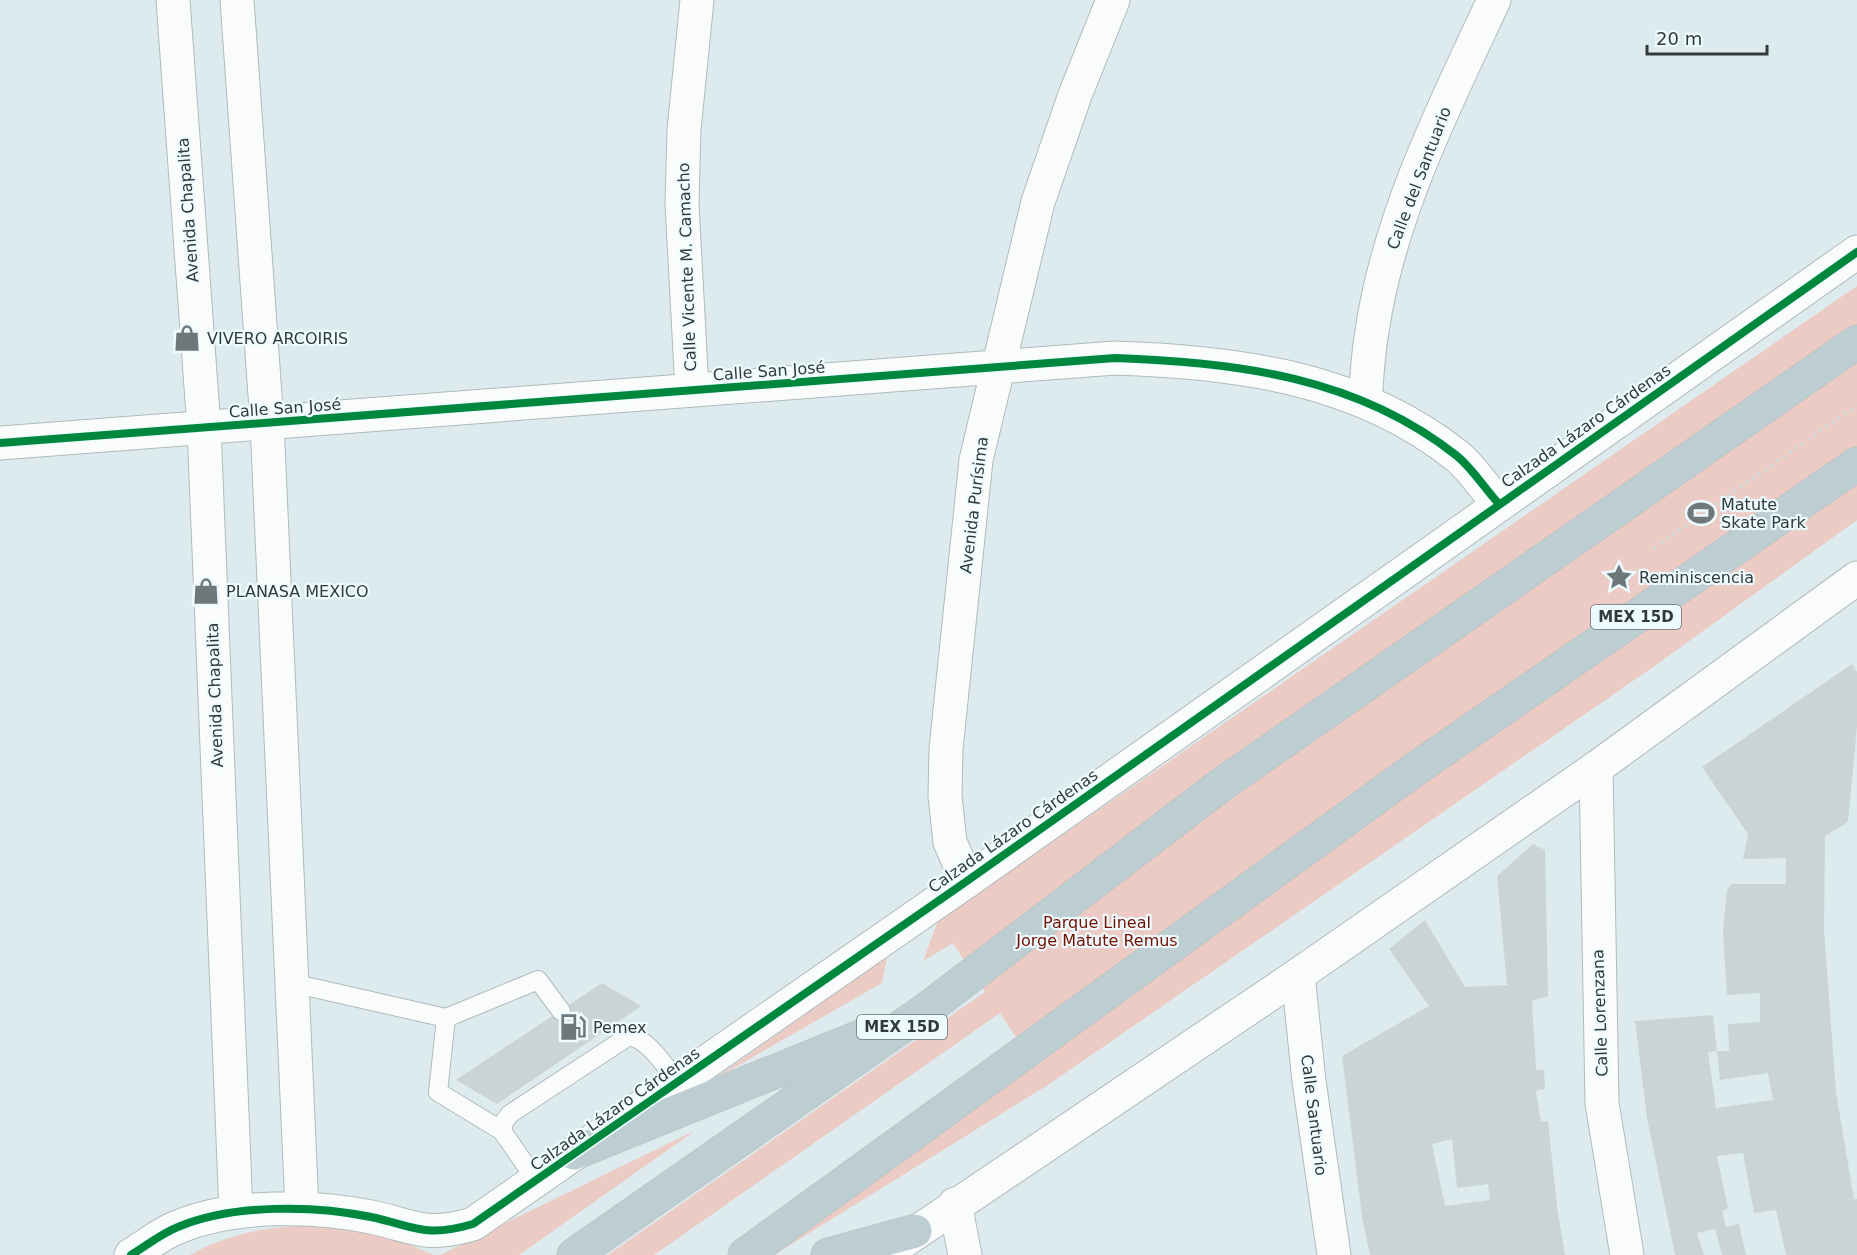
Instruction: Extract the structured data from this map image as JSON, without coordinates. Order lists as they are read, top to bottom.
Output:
{
  "streets": {
    "highway": ["MEX 15D"],
    "street": [
      "Calle del Santuario",
      "Avenida Chapalita",
      "Calle Vicente M. Camacho",
      "Calle San José",
      "Calzada Lázaro Cárdenas",
      "Avenida Purísima",
      "Calle Lorenzana",
      "Calle Santuario"
    ]
  },
  "crossings": [
    ["Calle del Santuario", "Calle San José"],
    ["Avenida Chapalita", "Calle San José"],
    ["Avenida Chapalita", "Calzada Lázaro Cárdenas"],
    ["Calle Vicente M. Camacho", "Calle San José"],
    ["Calle San José", "Calzada Lázaro Cárdenas"],
    ["Calle San José", "Avenida Purísima"],
    ["Calzada Lázaro Cárdenas", "Avenida Purísima"]
  ],
  "parks": ["Parque Lineal Jorge Matute Remus"],
  "places": {
    "shop": ["VIVERO ARCOIRIS", "PLANASA MEXICO"],
    "sports": ["Matute Skate Park"],
    "place": ["Reminiscencia"],
    "fuel station": ["Pemex"]
  },
  "scale_bar": "20 m"
}
